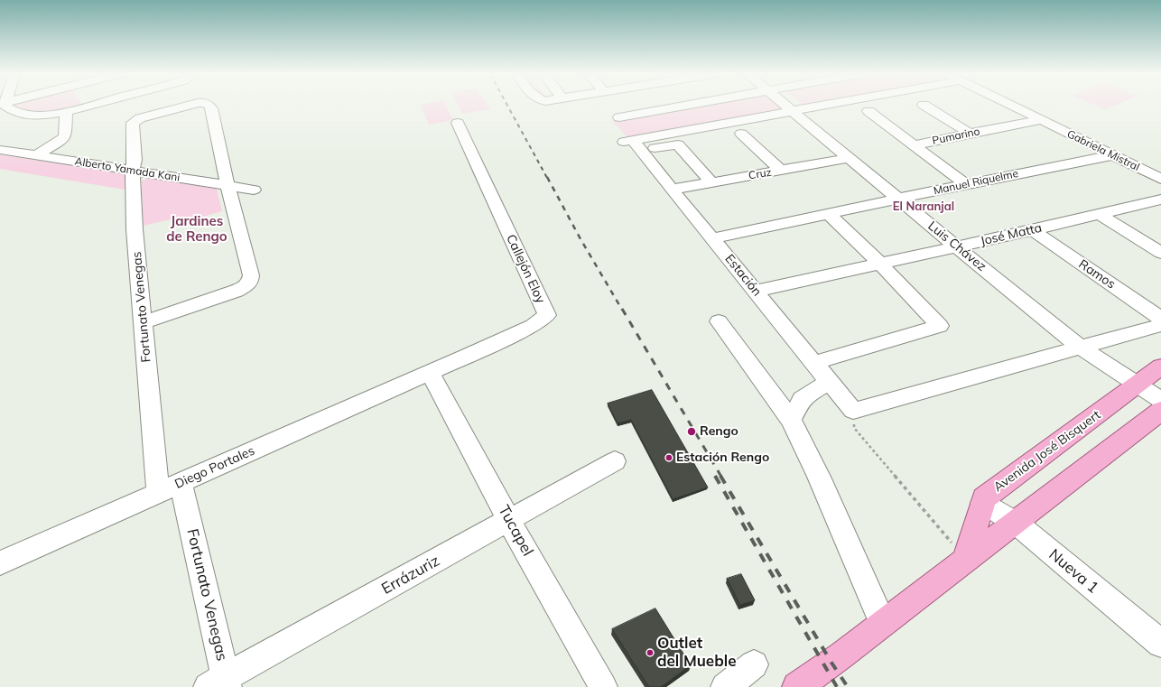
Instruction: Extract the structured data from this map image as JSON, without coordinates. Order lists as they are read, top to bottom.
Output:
{
  "streets": {
    "main road": ["Avenida José Bisquert"],
    "street": [
      "Pumarino",
      "Gabriela Mistral",
      "Alberto Yamada Kani",
      "Cruz",
      "Manuel Riquelme",
      "José Matta",
      "Luis Chávez",
      "Callejón Eloy",
      "Ramos",
      "Estación",
      "Fortunato Venegas",
      "Diego Portales",
      "Tucapel",
      "Nueva 1",
      "Errázuriz"
    ]
  },
  "crossings": [
    ["Pumarino", "Gabriela Mistral"],
    ["Gabriela Mistral", "Manuel Riquelme"],
    ["Alberto Yamada Kani", "Fortunato Venegas"],
    ["Cruz", "Luis Chávez"],
    ["Cruz", "Estación"],
    ["Manuel Riquelme", "Luis Chávez"],
    ["Manuel Riquelme", "Estación"],
    ["José Matta", "Luis Chávez"],
    ["José Matta", "Ramos"],
    ["José Matta", "Estación"],
    ["Luis Chávez", "Avenida José Bisquert"],
    ["Callejón Eloy", "Diego Portales"],
    ["Callejón Eloy", "Tucapel"],
    ["Fortunato Venegas", "Diego Portales"],
    ["Fortunato Venegas", "Errázuriz"],
    ["Avenida José Bisquert", "Nueva 1"],
    ["Diego Portales", "Tucapel"],
    ["Tucapel", "Errázuriz"]
  ],
  "districts": ["El Naranjal", "Jardines de Rengo"],
  "places": ["Rengo", "Estación Rengo", "Outlet del Mueble"]
}
